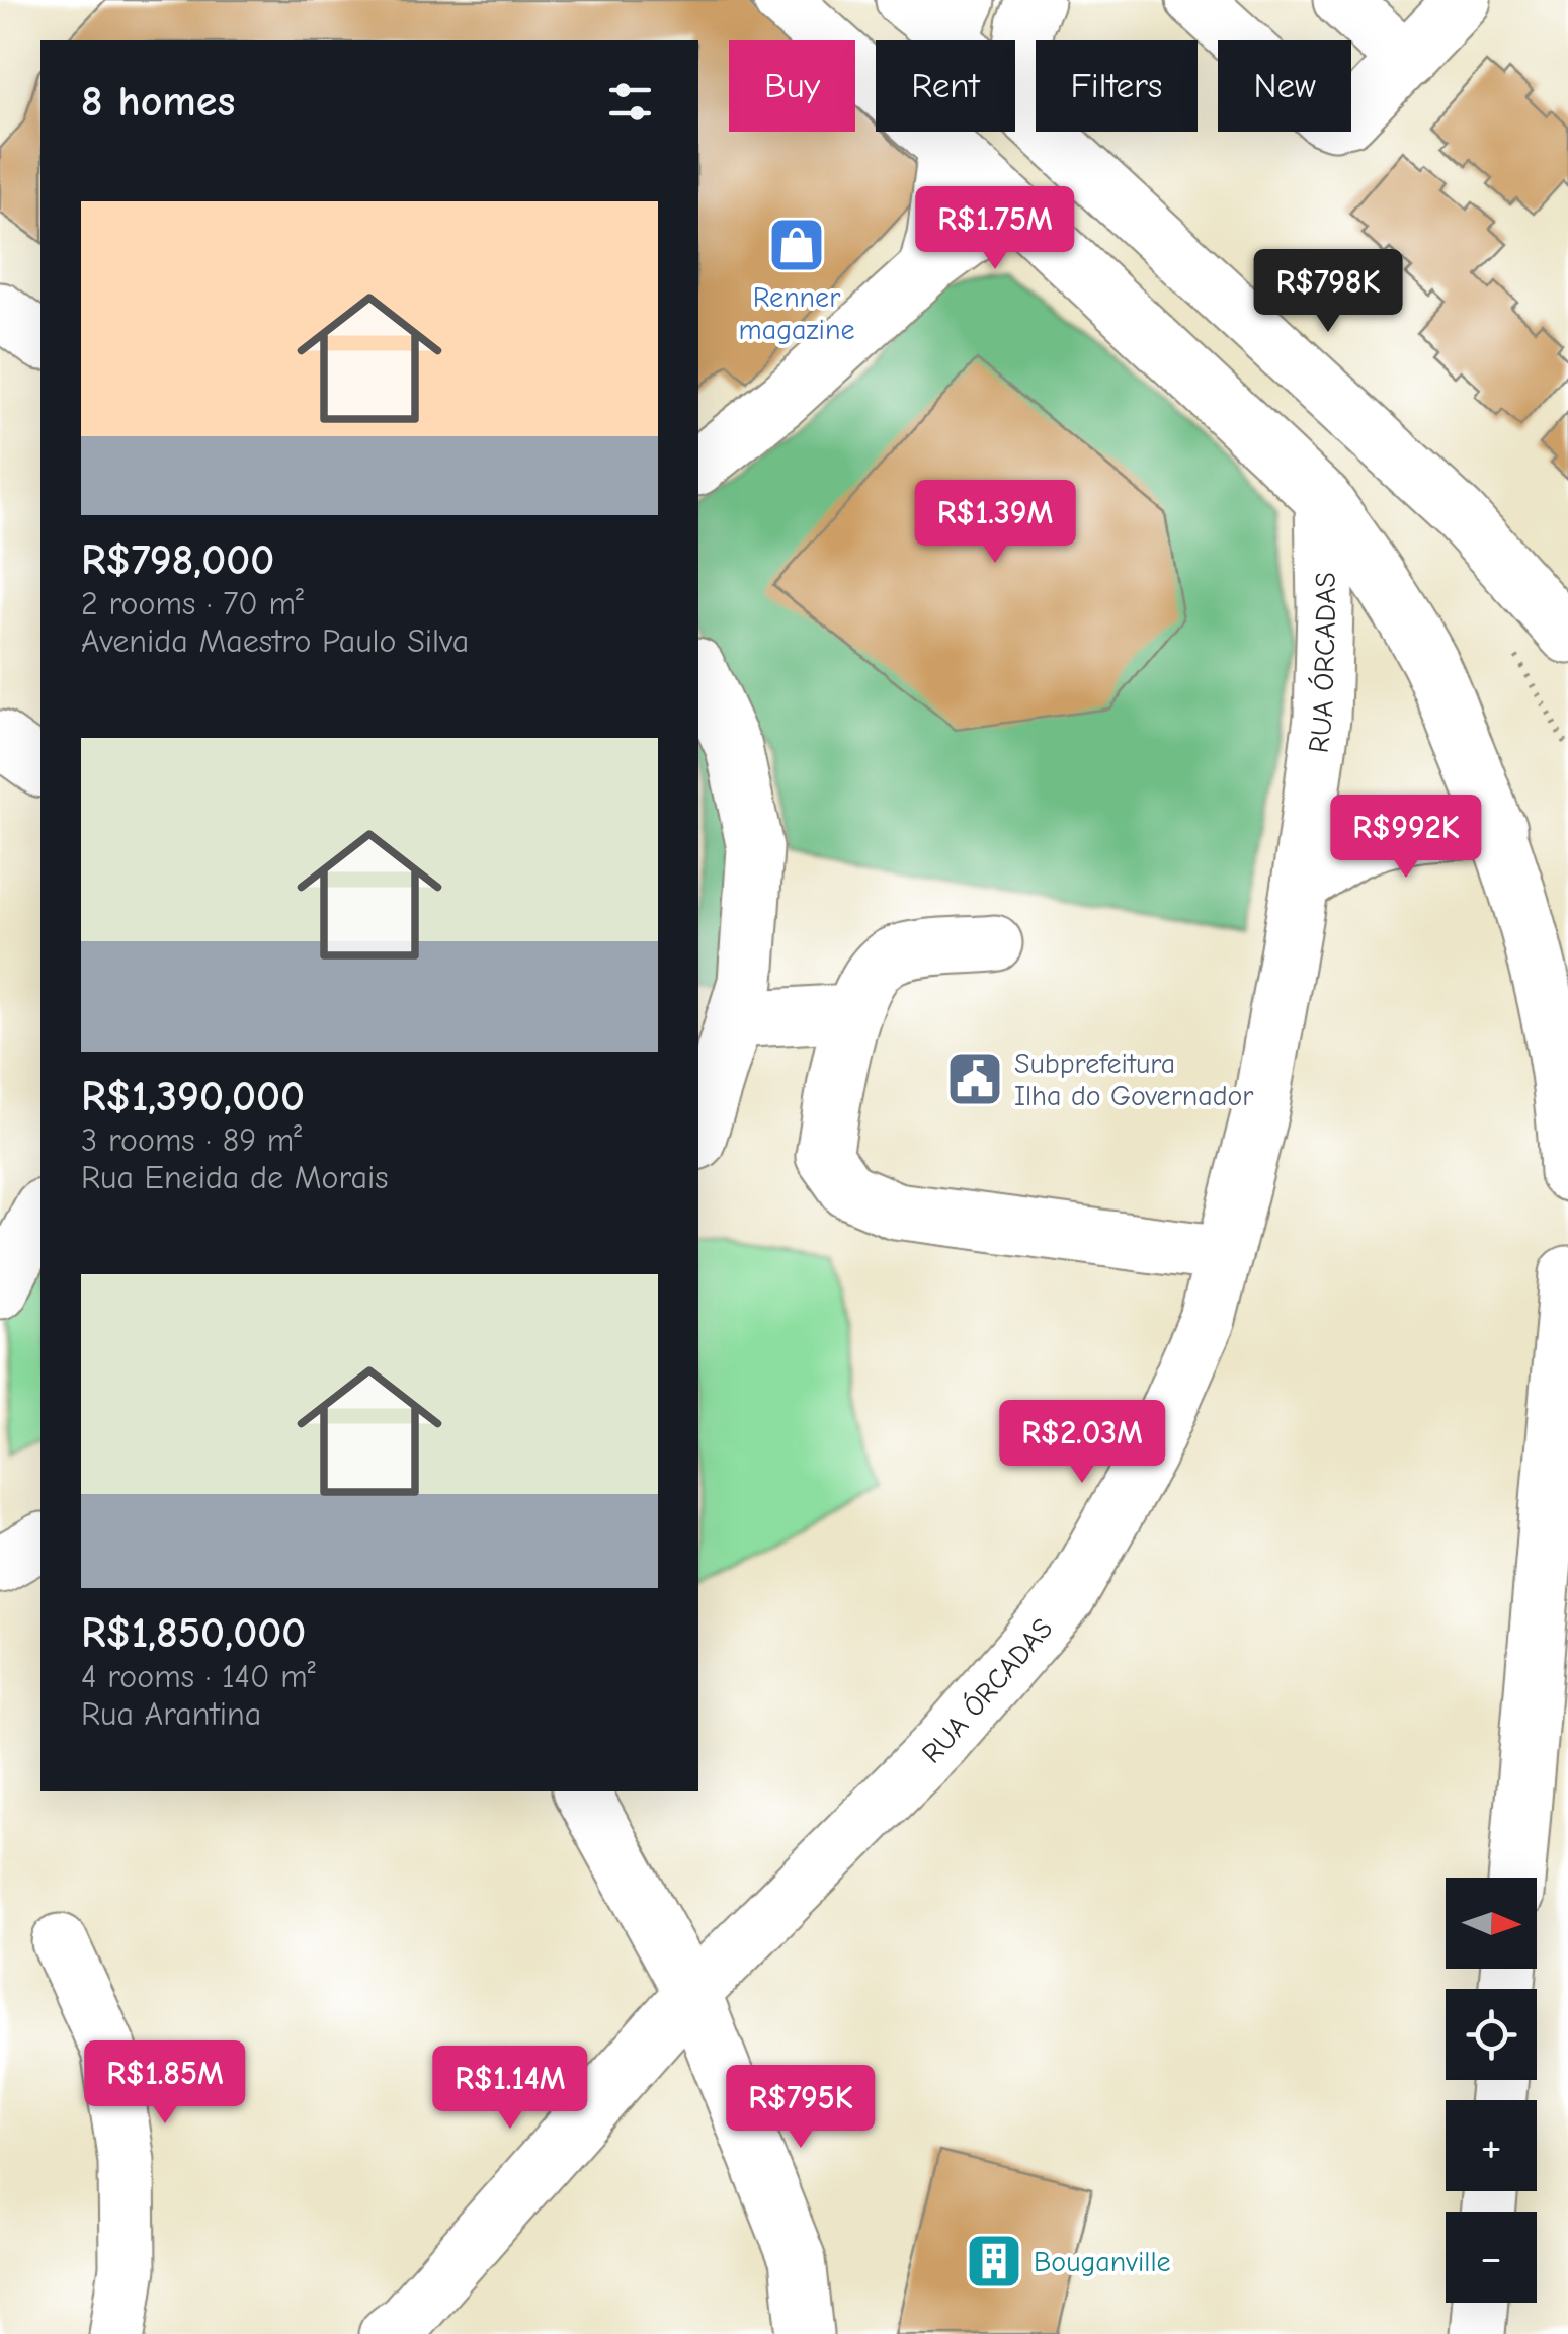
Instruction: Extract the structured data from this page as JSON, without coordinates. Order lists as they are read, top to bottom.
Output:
{
  "streets": {
    "street": ["RUA ÓRCADAS"]
  },
  "places": {
    "shop": ["Renner magazine"],
    "public building": ["Subprefeitura Ilha do Governador"],
    "building": ["Bouganville"]
  },
  "north": "right",
  "page": {
    "chip": [
      "Buy",
      "Rent",
      "Filters",
      "New"
    ],
    "heading": "8 homes",
    "list": [
      {
        "name": "R$798,000",
        "note": "2 rooms · 70 m² · Avenida Maestro Paulo Silva"
      },
      {
        "name": "R$1,390,000",
        "note": "3 rooms · 89 m² · Rua Eneida de Morais"
      },
      {
        "name": "R$1,850,000",
        "note": "4 rooms · 140 m² · Rua Arantina"
      }
    ],
    "price": [
      "R$1.75M",
      "R$798K",
      "R$1.39M",
      "R$992K",
      "R$2.03M",
      "R$1.85M",
      "R$1.14M",
      "R$795K"
    ],
    "map_buttons": ["+", "−"]
  }
}
